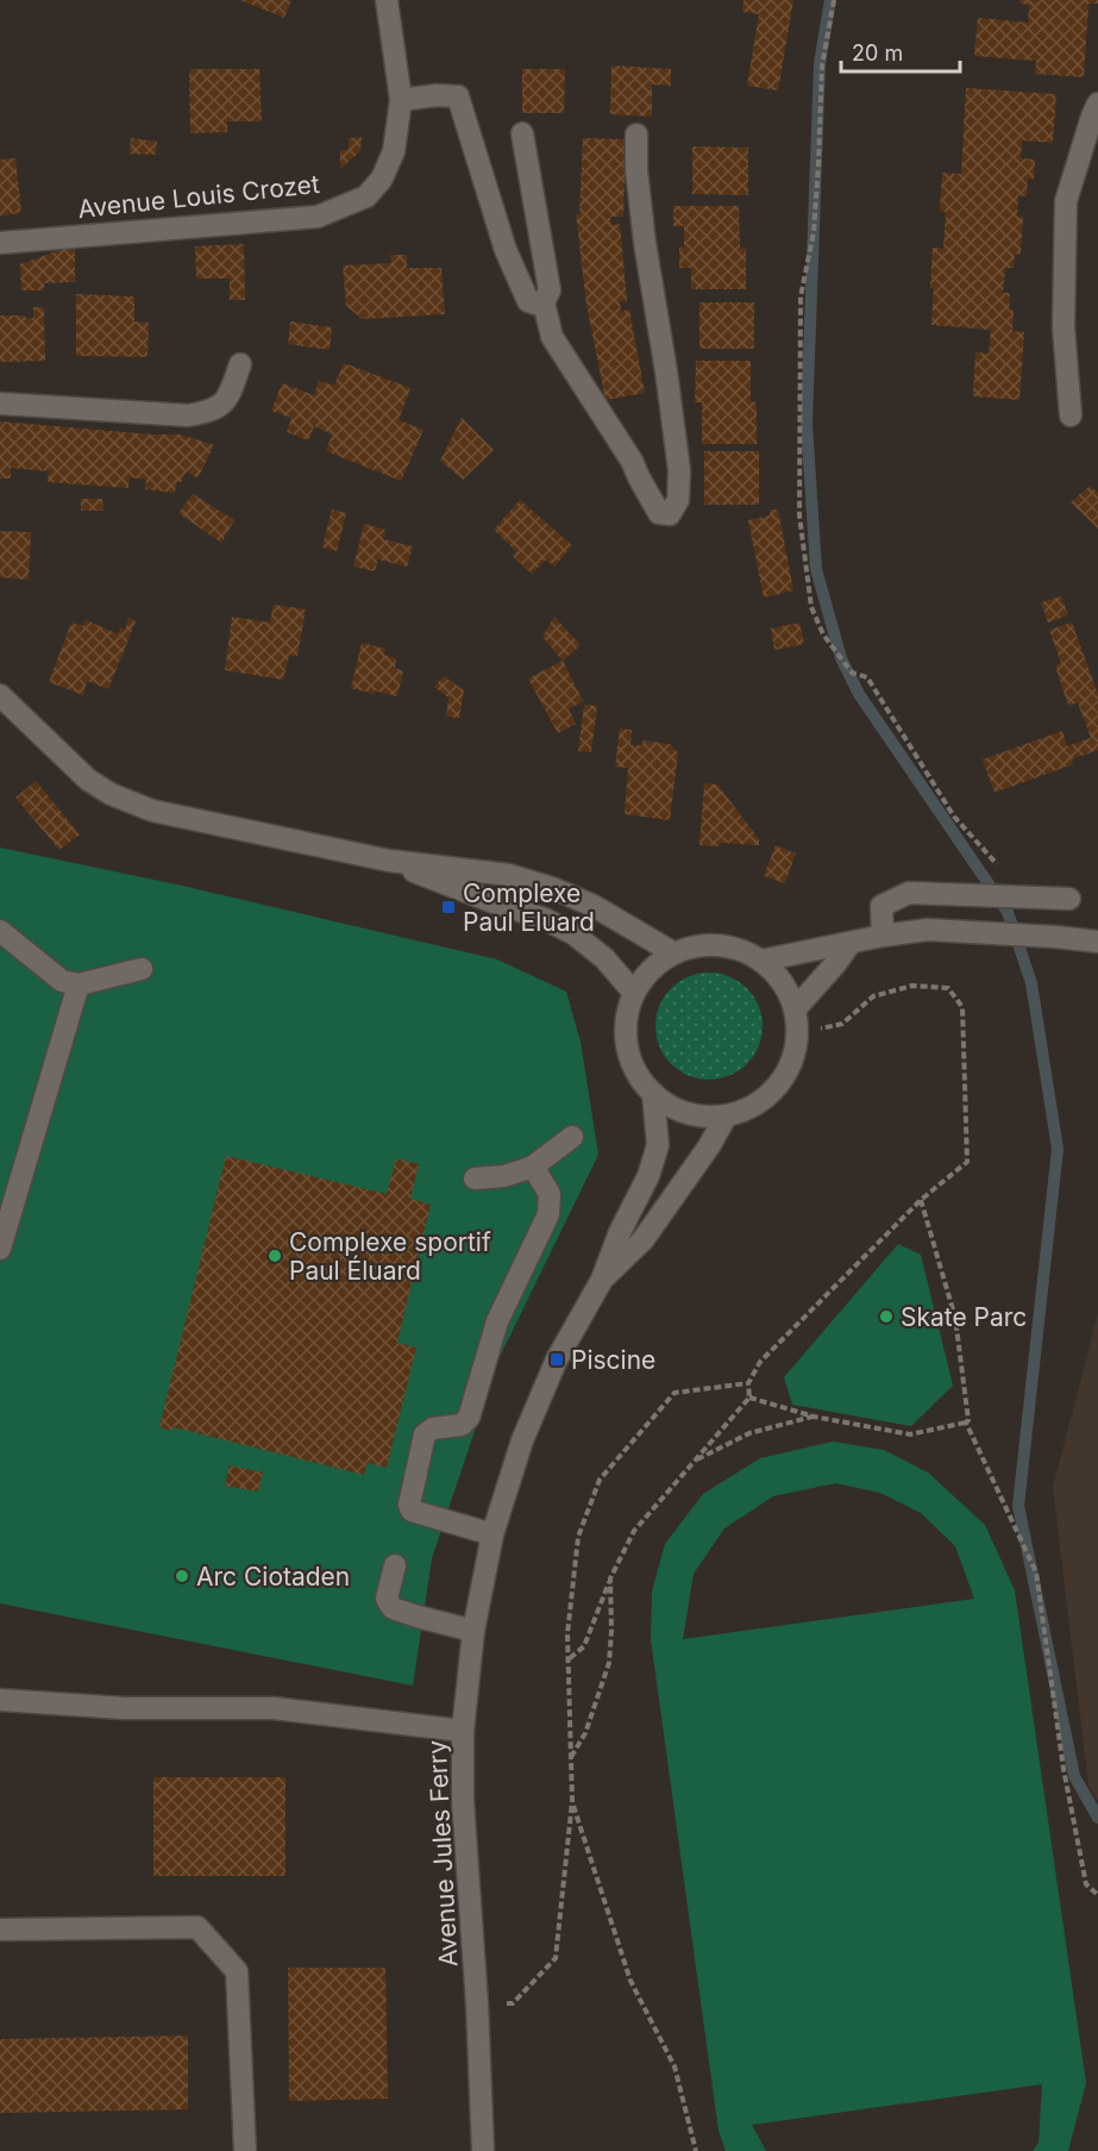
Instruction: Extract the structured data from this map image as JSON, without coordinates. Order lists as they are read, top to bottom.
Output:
{
  "streets": {
    "street": ["Avenue Louis Crozet", "Avenue Jules Ferry"]
  },
  "places": {
    "transit": ["Complexe Paul Eluard", "Piscine"],
    "other": ["Complexe sportif Paul Éluard", "Skate Parc", "Arc Ciotaden"]
  },
  "scale_bar": "20 m"
}
